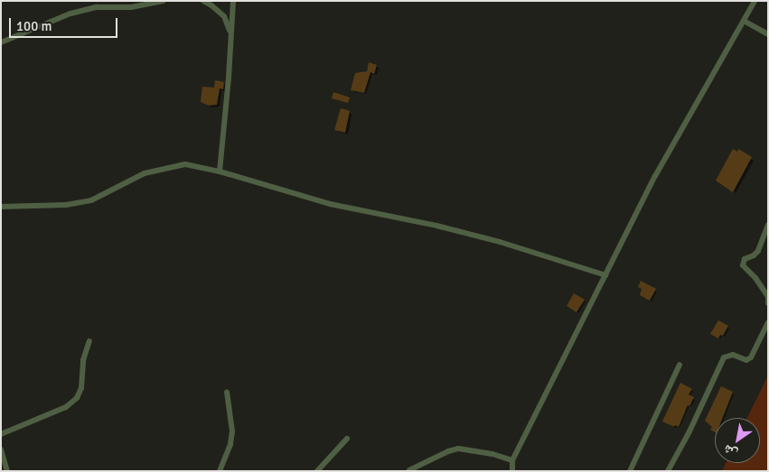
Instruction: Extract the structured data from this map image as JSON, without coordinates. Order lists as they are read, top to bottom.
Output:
{
  "scale_bar": "100 m",
  "north": "bottom left"
}
